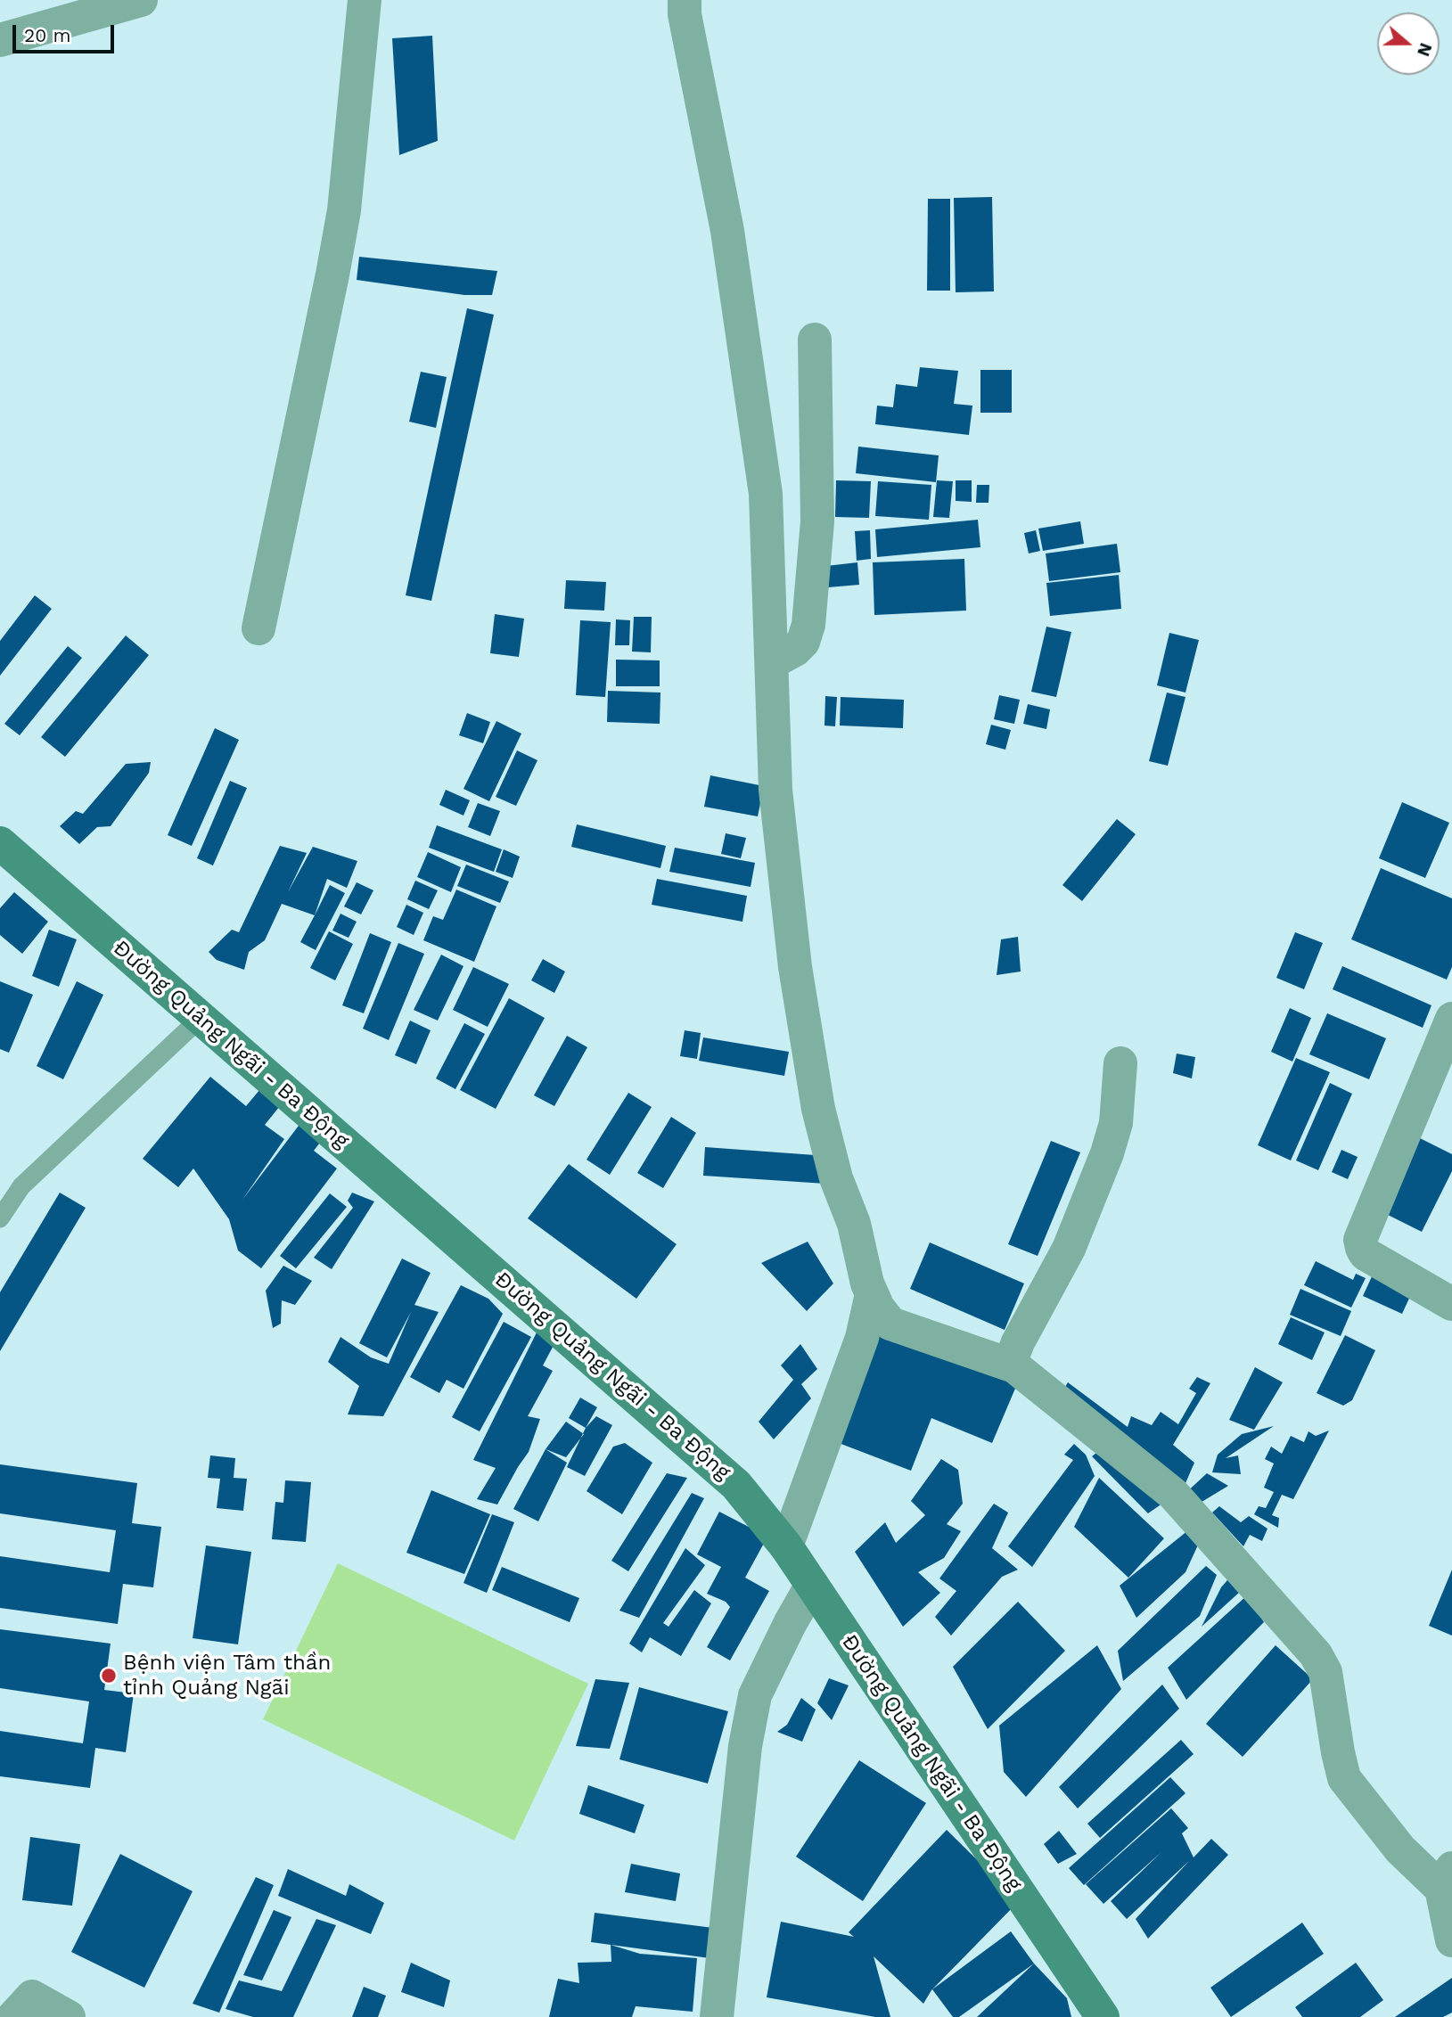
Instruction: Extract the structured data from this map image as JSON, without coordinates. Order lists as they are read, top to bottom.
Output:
{
  "streets": {
    "main road": ["Đường Quảng Ngãi - Ba Động"]
  },
  "places": ["Bệnh viện Tâm thần tỉnh Quảng Ngãi"],
  "scale_bar": "20 m",
  "north": "right"
}
